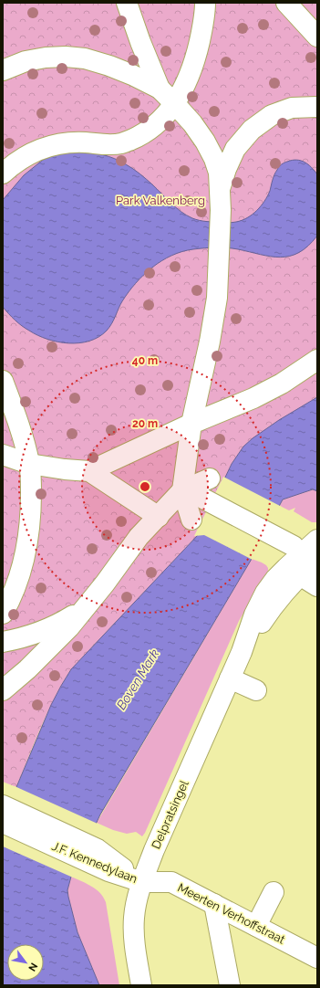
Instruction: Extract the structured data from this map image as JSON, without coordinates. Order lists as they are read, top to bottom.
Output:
{
  "streets": {
    "street": ["Delpratsingel", "J.F. Kennedylaan", "Meerten Verhoffstraat"]
  },
  "crossings": [
    ["Delpratsingel", "J.F. Kennedylaan"],
    ["Delpratsingel", "Meerten Verhoffstraat"],
    ["J.F. Kennedylaan", "Meerten Verhoffstraat"]
  ],
  "water": ["Boven Mark"],
  "parks": ["Park Valkenberg"],
  "north": "bottom right",
  "rings": ["40 m", "20 m"]
}
